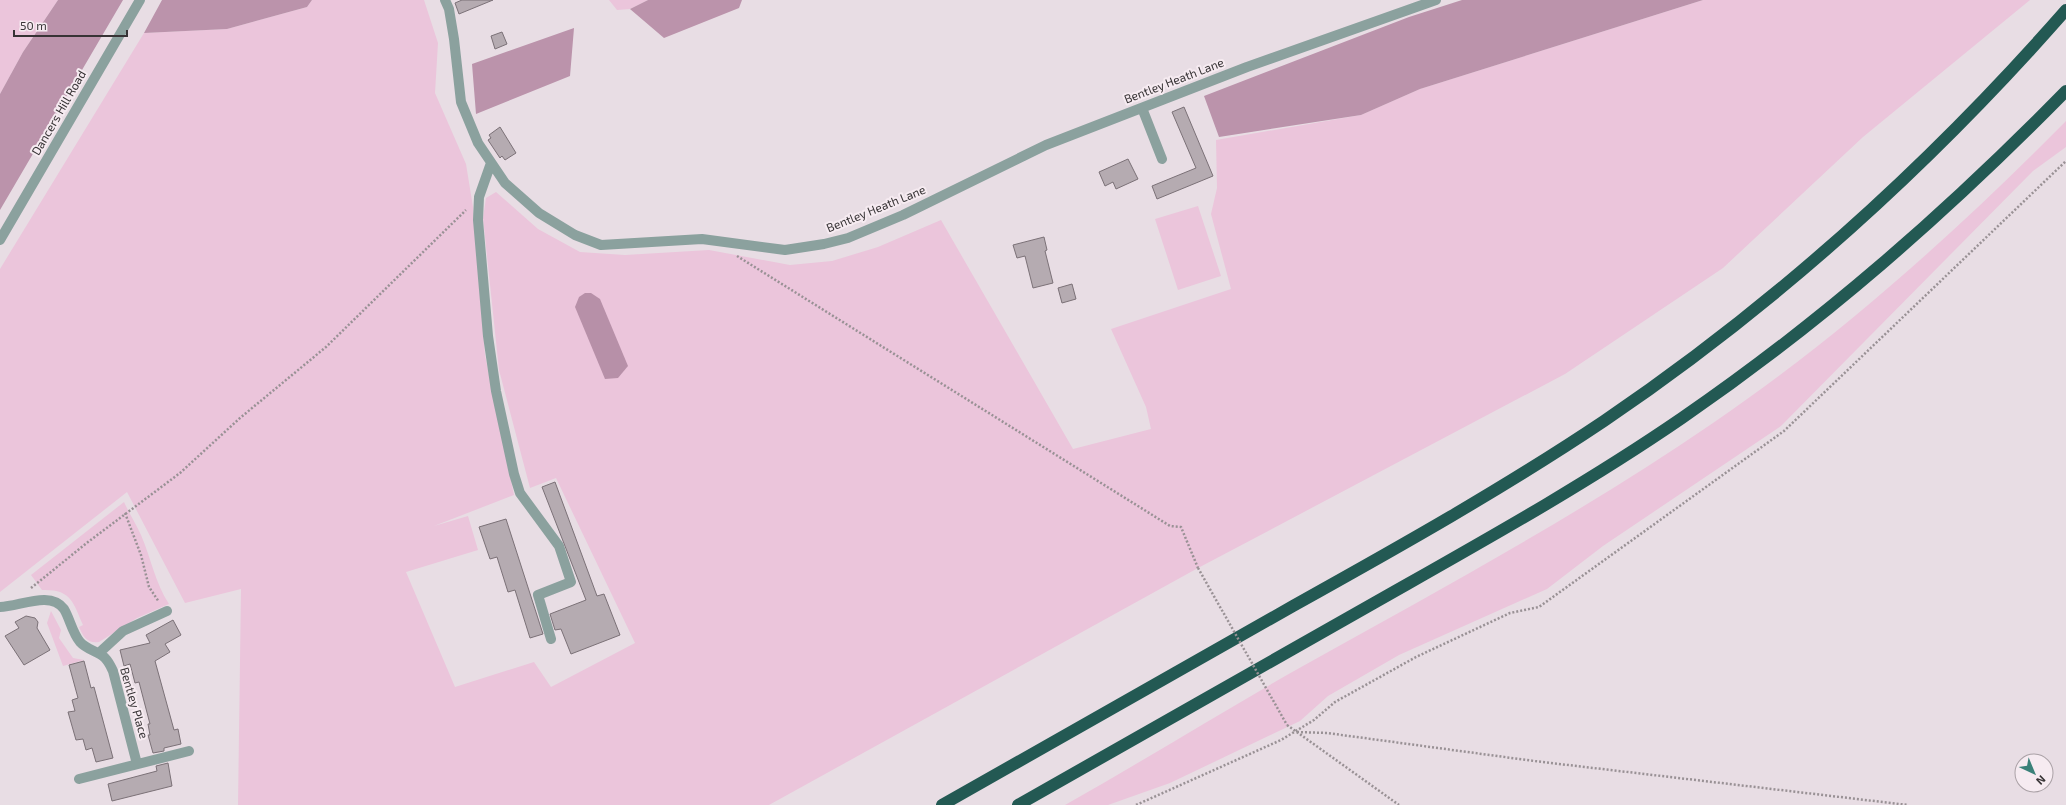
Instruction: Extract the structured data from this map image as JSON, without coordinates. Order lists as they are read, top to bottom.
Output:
{
  "streets": {
    "street": ["Bentley Heath Lane", "Dancers Hill Road", "Bentley Place"]
  },
  "scale_bar": "50 m",
  "north": "bottom right"
}
